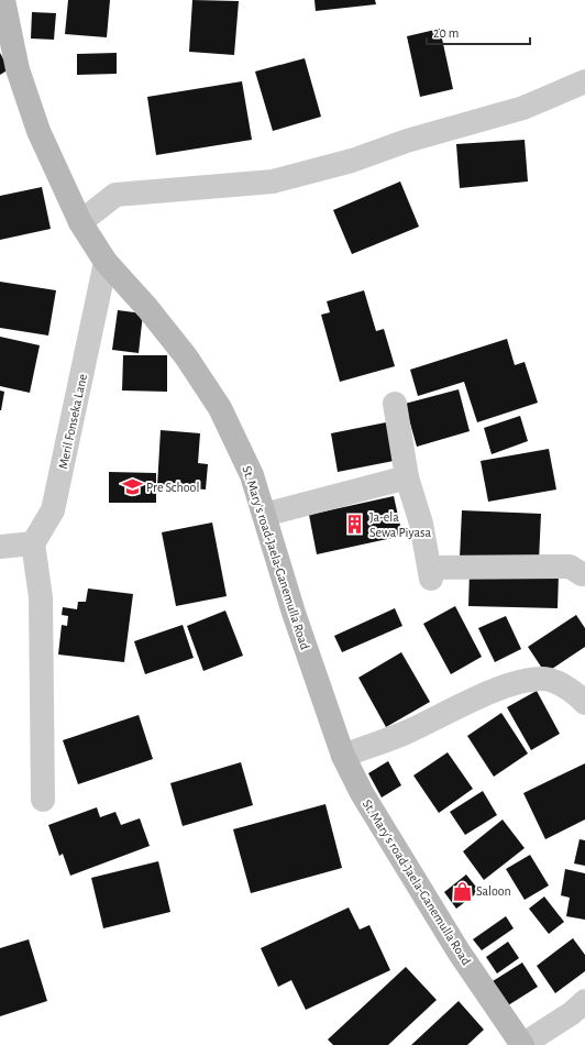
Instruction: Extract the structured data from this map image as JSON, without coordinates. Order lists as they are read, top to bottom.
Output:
{
  "streets": {
    "main road": ["St. Mary's road-Jaela-Ganemulla Road"],
    "street": ["Meril Fonseka Lane"]
  },
  "crossings": [
    ["Meril Fonseka Lane", "St. Mary's road-Jaela-Ganemulla Road"]
  ],
  "places": {
    "school or university": ["Pre School"],
    "building": ["Ja-ela Sewa Piyasa"],
    "shop": ["Saloon"]
  },
  "scale_bar": "20 m"
}
